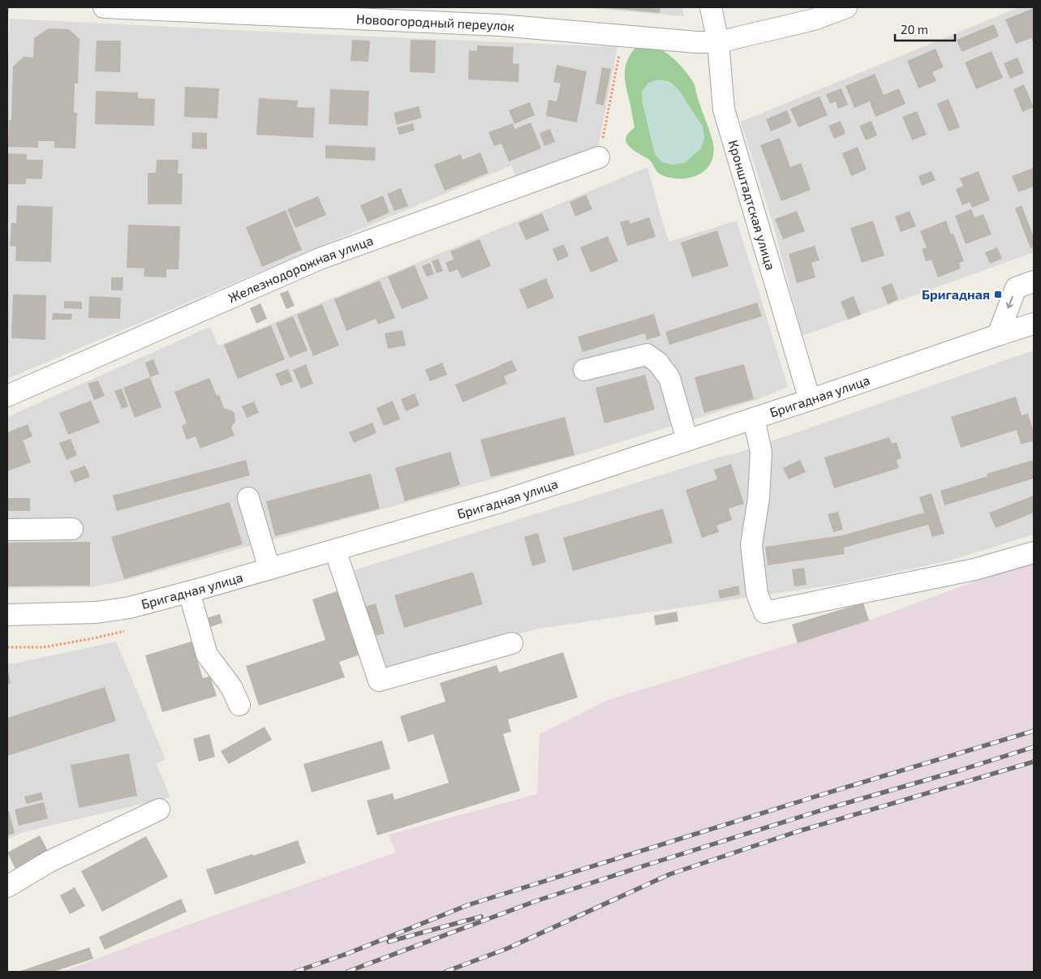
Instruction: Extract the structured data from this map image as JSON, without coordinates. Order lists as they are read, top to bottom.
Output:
{
  "streets": {
    "street": [
      "Новоогородный переулок",
      "Кронштадтская улица",
      "Железнодорожная улица",
      "Бригадная улица"
    ]
  },
  "crossings": [
    ["Новоогородный переулок", "Кронштадтская улица"],
    ["Кронштадтская улица", "Бригадная улица"]
  ],
  "places": {
    "transit": ["Бригадная"]
  },
  "scale_bar": "20 m"
}
